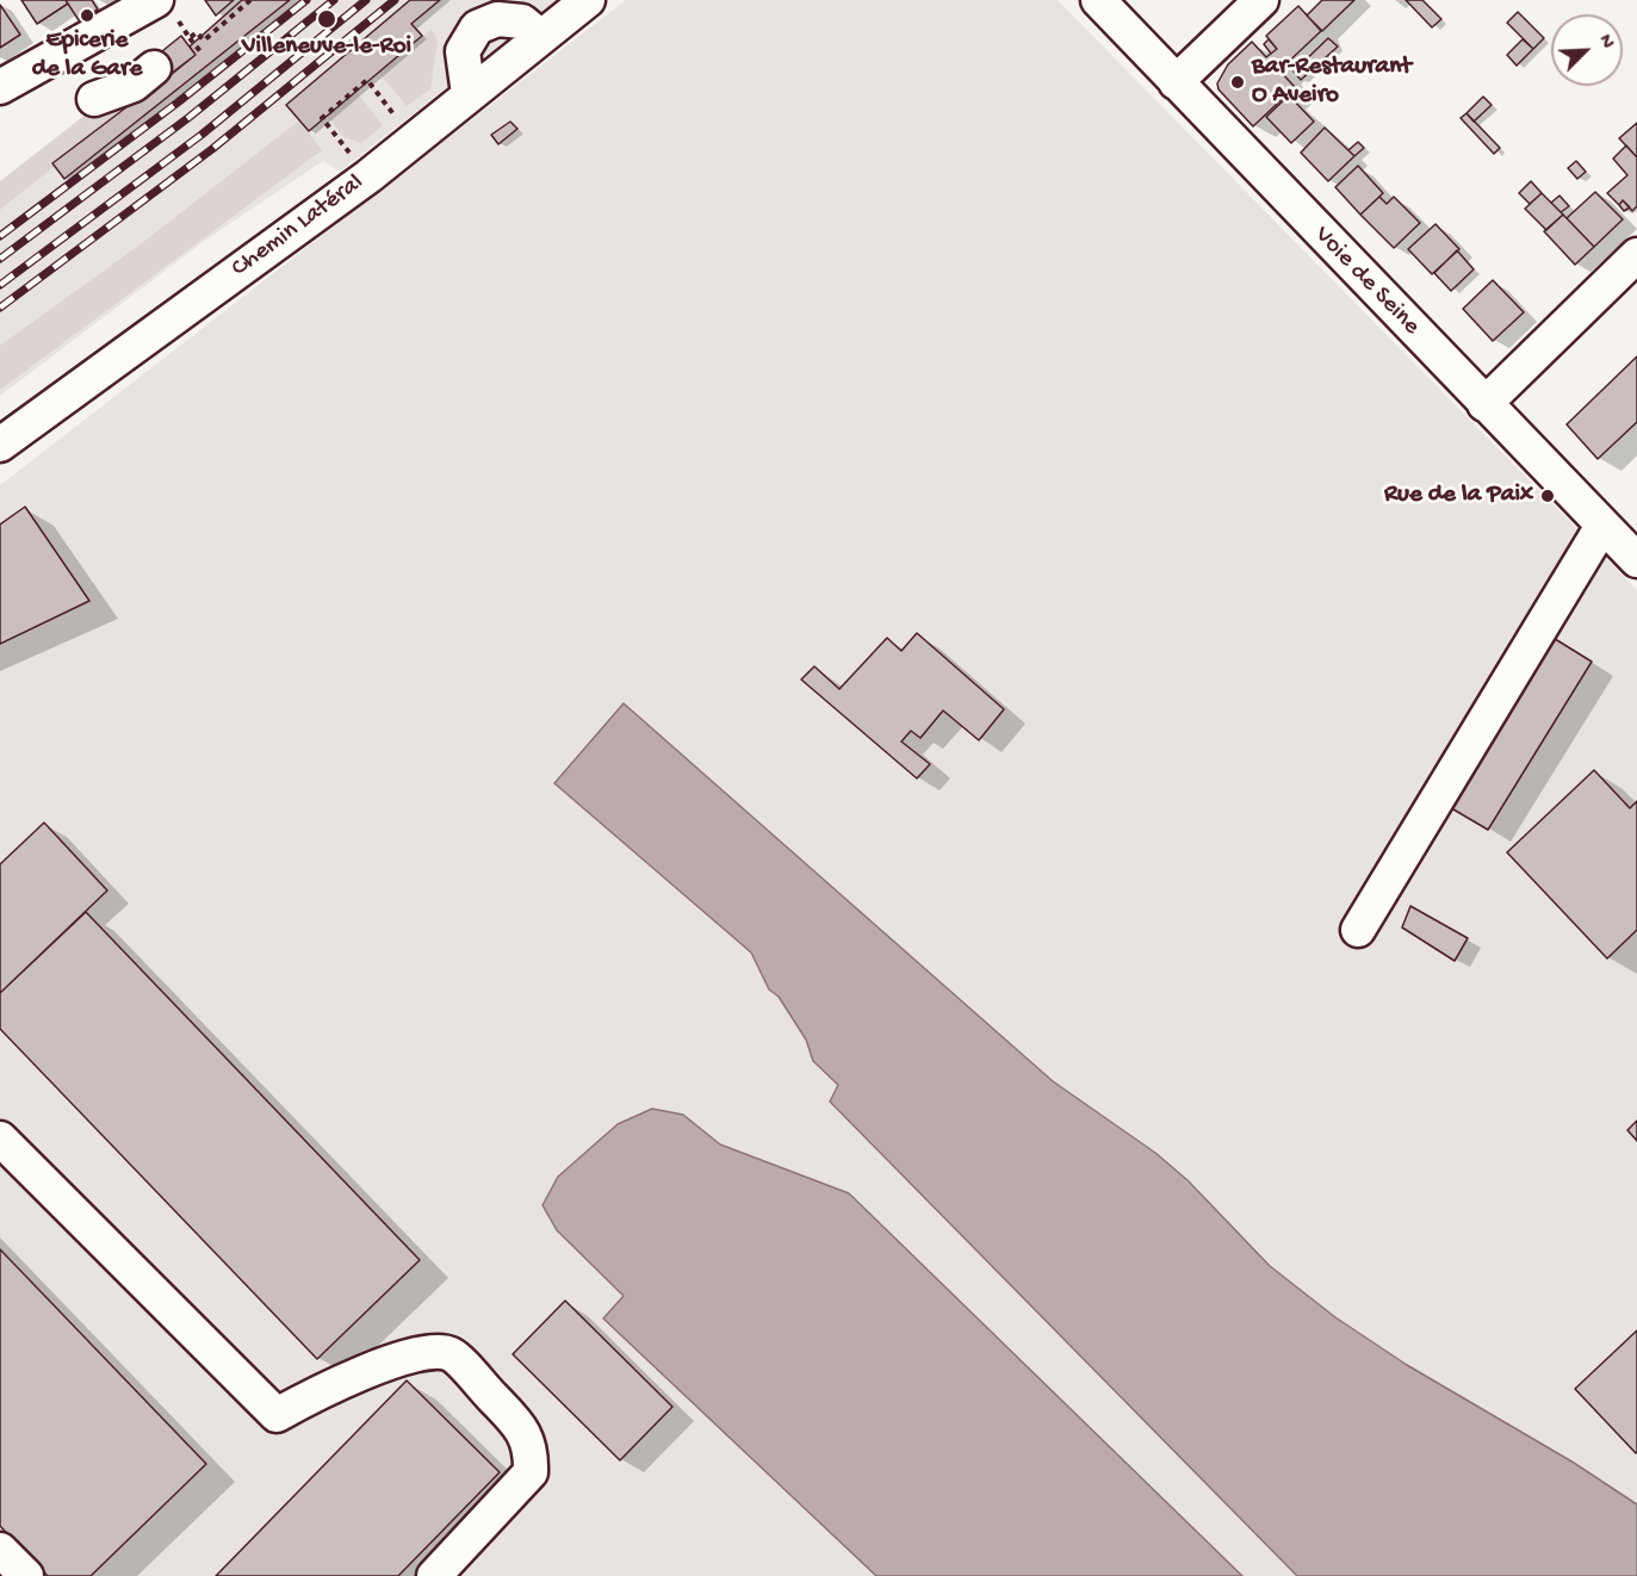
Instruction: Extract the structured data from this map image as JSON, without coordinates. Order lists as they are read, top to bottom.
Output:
{
  "streets": {
    "street": ["Chemin Latéral", "Voie de Seine"]
  },
  "places": [
    "Epicerie de la Gare",
    "Villeneuve-le-Roi",
    "Bar-Restaurant O Aveiro",
    "Rue de la Paix"
  ],
  "north": "top right"
}
